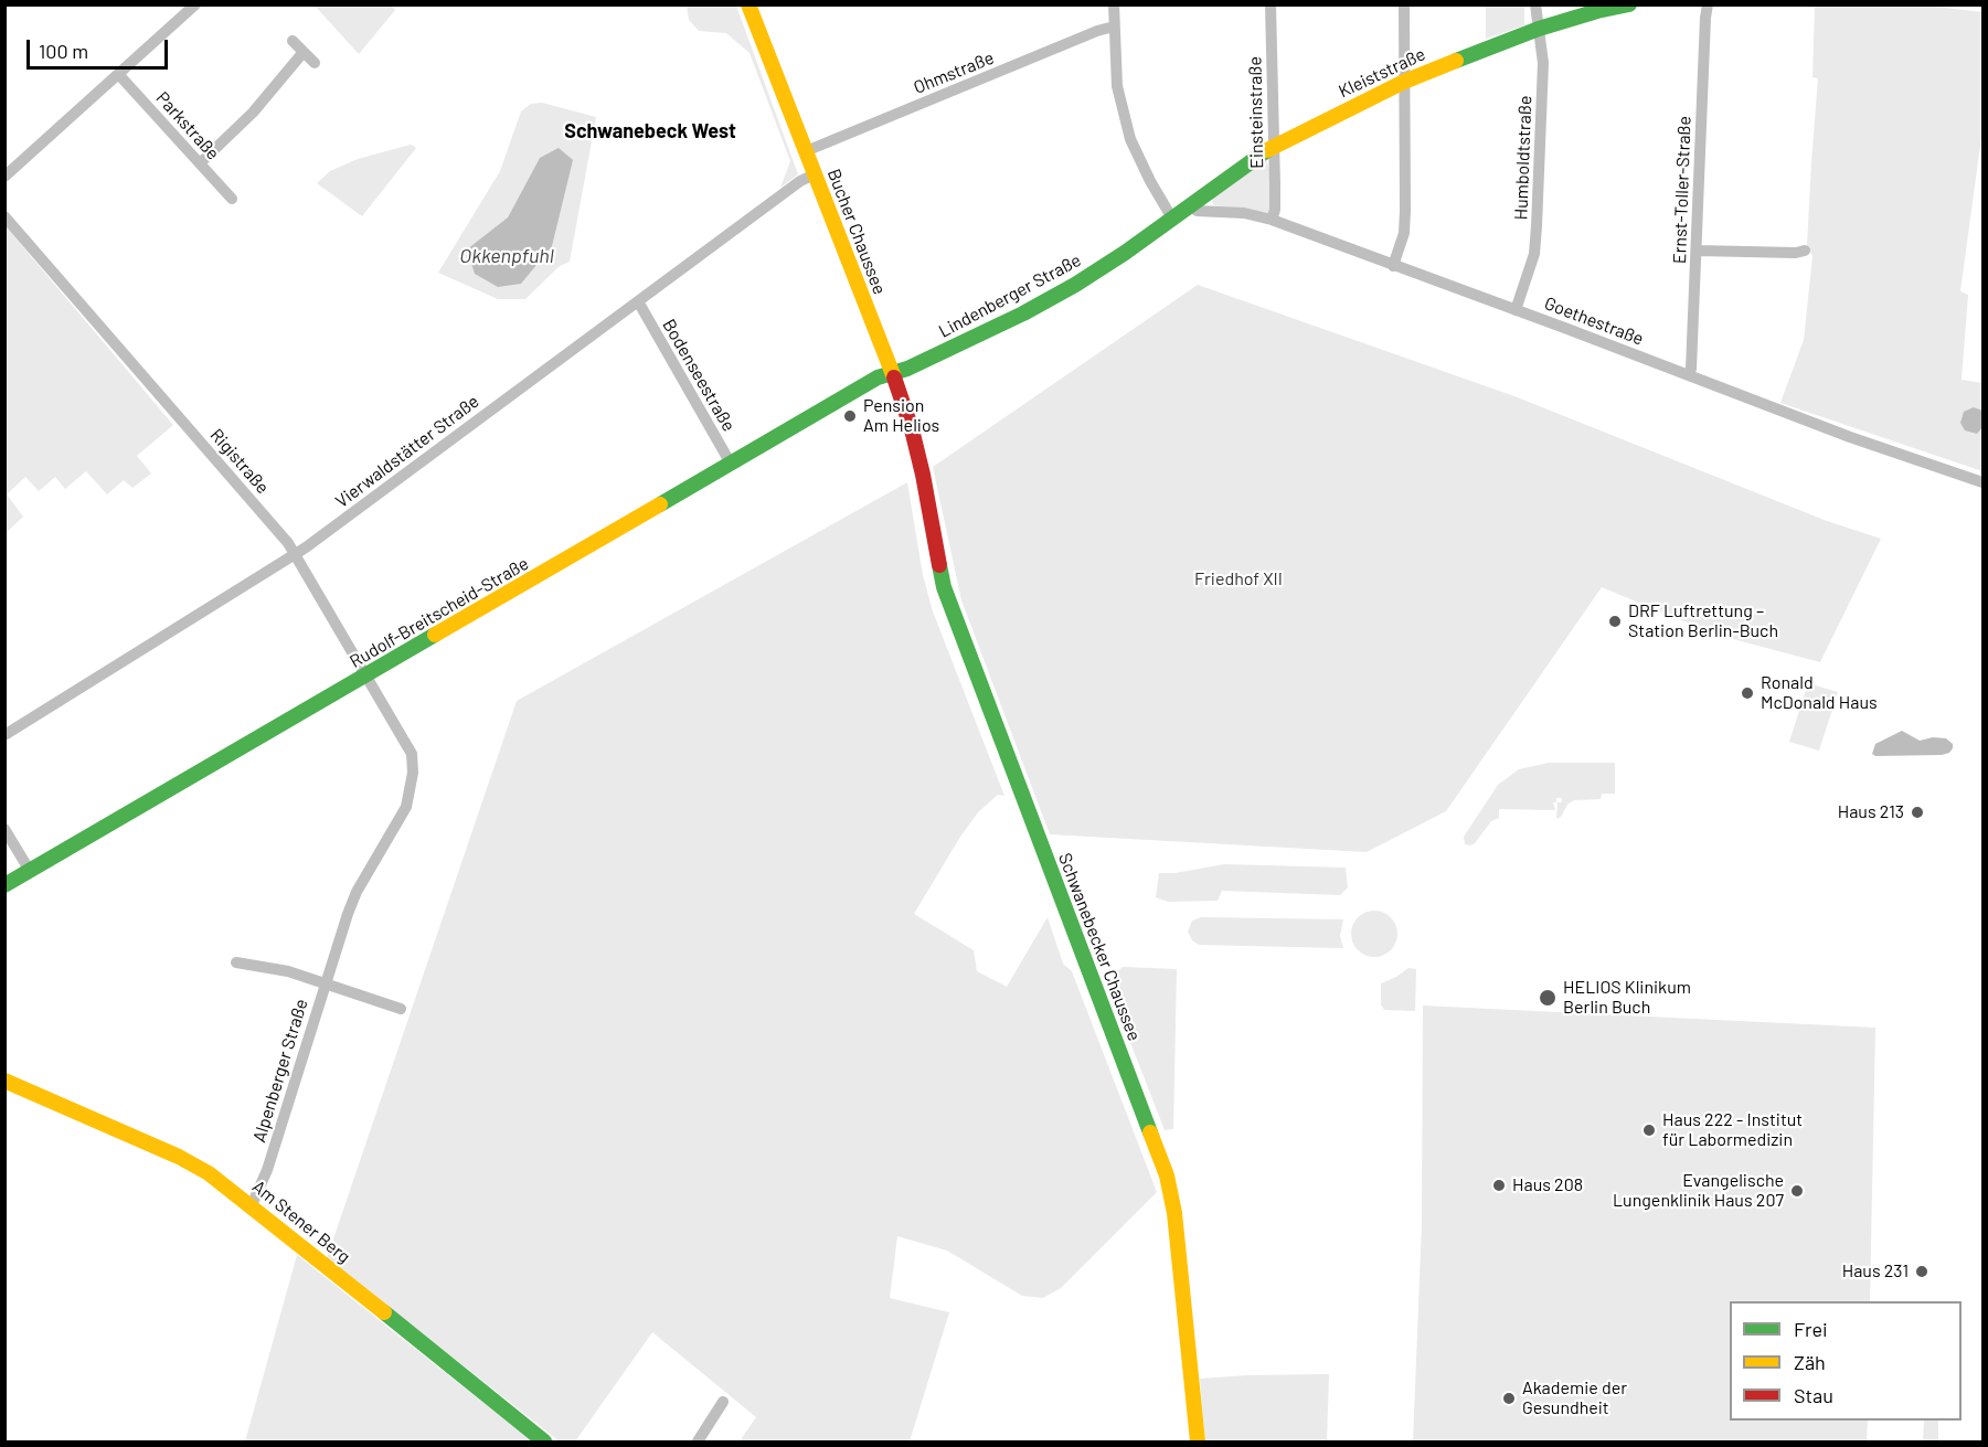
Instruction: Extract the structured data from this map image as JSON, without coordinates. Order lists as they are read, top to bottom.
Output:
{
  "streets": {
    "street": [
      "Ohmstraße",
      "Kleiststraße",
      "Einsteinstraße",
      "Parkstraße",
      "Humboldtstraße",
      "Ernst-Toller-Straße",
      "Bucher Chaussee",
      "Lindenberger Straße",
      "Goethestraße",
      "Bodenseestraße",
      "Vierwaldstätter Straße",
      "Rigistraße",
      "Rudolf-Breitscheid-Straße",
      "Schwanebecker Chaussee",
      "Alpenberger Straße",
      "Am Stener Berg"
    ]
  },
  "crossings": [
    ["Ohmstraße", "Bucher Chaussee"],
    ["Kleiststraße", "Einsteinstraße"],
    ["Kleiststraße", "Humboldtstraße"],
    ["Kleiststraße", "Lindenberger Straße"],
    ["Kleiststraße", "Goethestraße"],
    ["Einsteinstraße", "Goethestraße"],
    ["Humboldtstraße", "Goethestraße"],
    ["Ernst-Toller-Straße", "Goethestraße"],
    ["Bucher Chaussee", "Lindenberger Straße"],
    ["Bucher Chaussee", "Vierwaldstätter Straße"],
    ["Bucher Chaussee", "Rudolf-Breitscheid-Straße"],
    ["Bucher Chaussee", "Schwanebecker Chaussee"],
    ["Lindenberger Straße", "Rudolf-Breitscheid-Straße"],
    ["Bodenseestraße", "Vierwaldstätter Straße"],
    ["Bodenseestraße", "Rudolf-Breitscheid-Straße"],
    ["Vierwaldstätter Straße", "Rigistraße"],
    ["Rigistraße", "Rudolf-Breitscheid-Straße"],
    ["Rigistraße", "Alpenberger Straße"],
    ["Alpenberger Straße", "Am Stener Berg"]
  ],
  "districts": ["Schwanebeck West"],
  "water": ["Okkenpfuhl"],
  "parks": ["Friedhof XII"],
  "places": [
    "Pension Am Helios",
    "DRF Luftrettung – Station Berlin-Buch",
    "Ronald McDonald Haus",
    "Haus 213",
    "HELIOS Klinikum Berlin Buch",
    "Haus 222 - Institut für Labormedizin",
    "Haus 208",
    "Evangelische Lungenklinik Haus 207",
    "Haus 231",
    "Akademie der Gesundheit"
  ],
  "legend": ["Frei", "Zäh", "Stau"],
  "scale_bar": "100 m"
}
